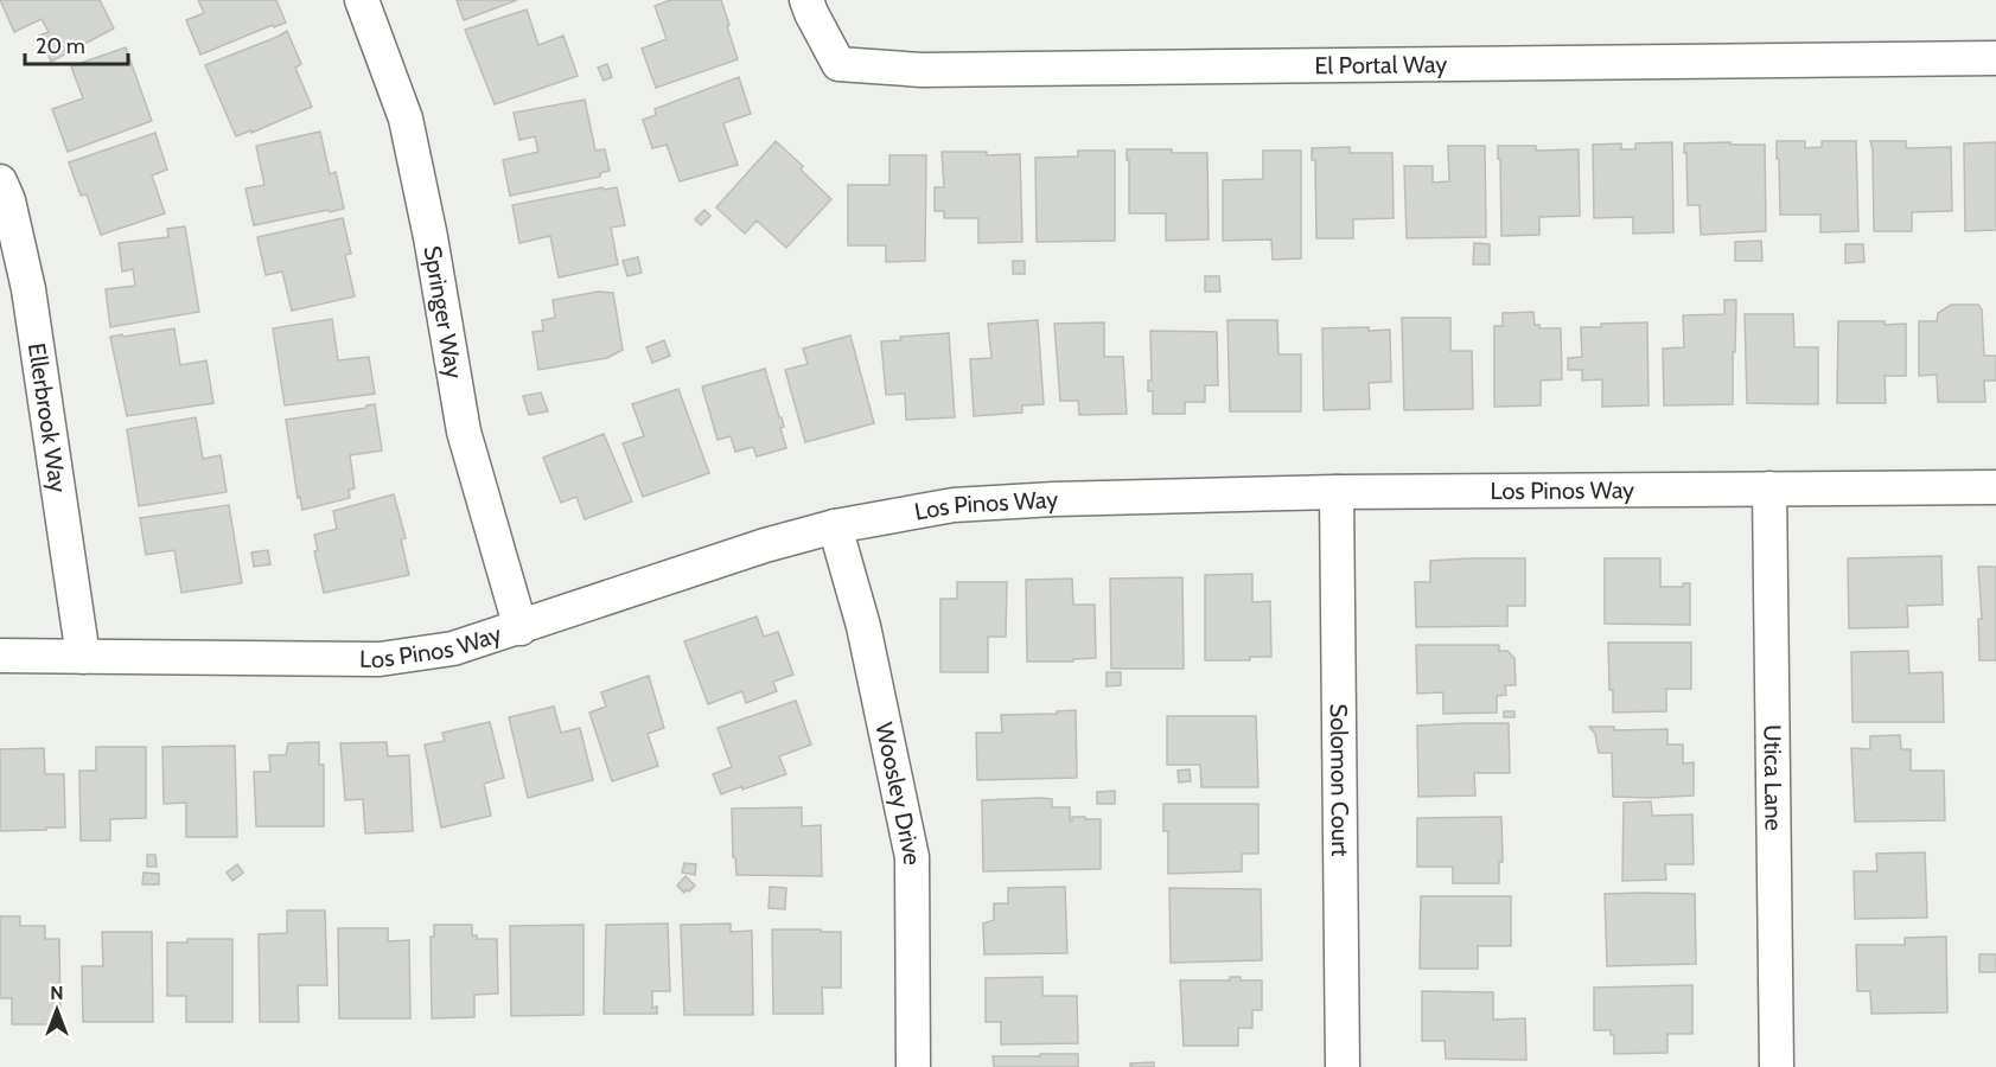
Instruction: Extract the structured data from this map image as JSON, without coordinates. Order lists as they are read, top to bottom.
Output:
{
  "streets": {
    "street": [
      "El Portal Way",
      "Springer Way",
      "Ellerbrook Way",
      "Los Pinos Way",
      "Utica Lane",
      "Solomon Court",
      "Woosley Drive"
    ]
  },
  "crossings": [
    ["Springer Way", "Los Pinos Way"],
    ["Ellerbrook Way", "Los Pinos Way"],
    ["Los Pinos Way", "Utica Lane"],
    ["Los Pinos Way", "Solomon Court"],
    ["Los Pinos Way", "Woosley Drive"]
  ],
  "scale_bar": "20 m",
  "north": "top"
}
